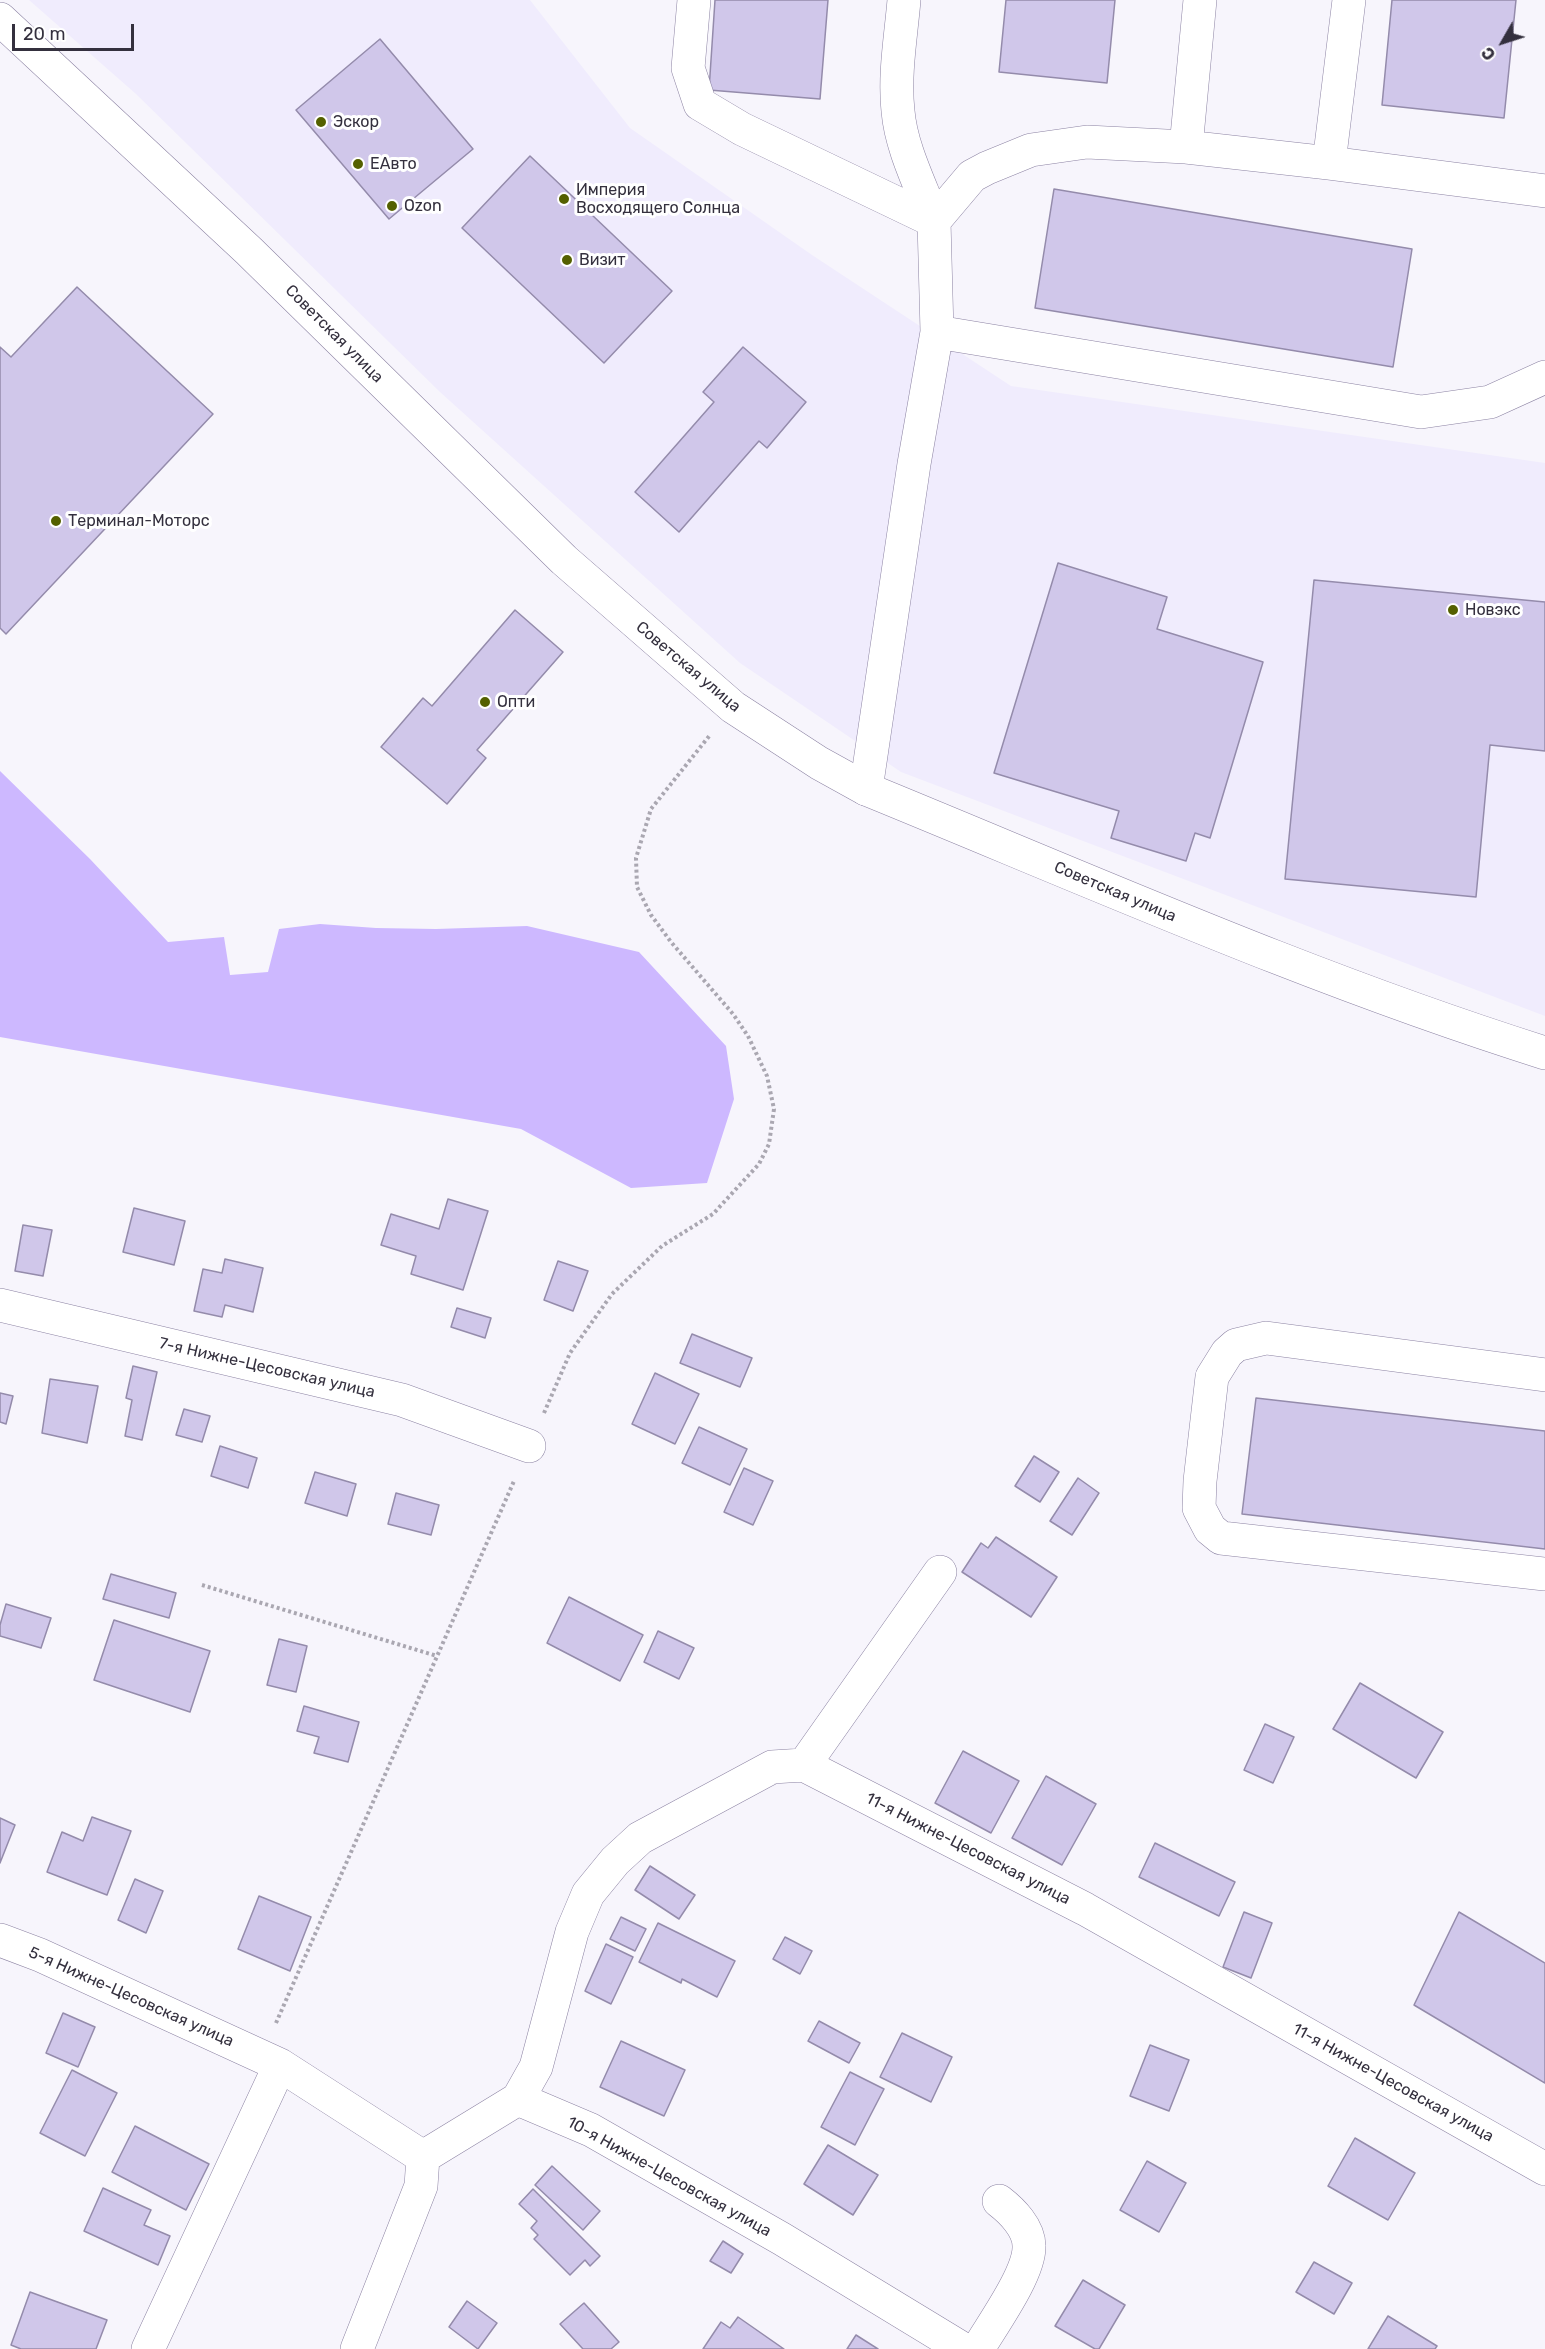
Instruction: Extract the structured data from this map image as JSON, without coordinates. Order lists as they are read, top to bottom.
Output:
{
  "streets": {
    "street": [
      "Советская улица",
      "7-я Нижне-Цесовская улица",
      "11-я Нижне-Цесовская улица",
      "5-я Нижне-Цесовская улица",
      "10-я Нижне-Цесовская улица"
    ]
  },
  "crossings": [
    ["11-я Нижне-Цесовская улица", "10-я Нижне-Цесовская улица"]
  ],
  "places": [
    "Эскор",
    "ЕАвто",
    "Империя Восходящего Солнца",
    "Ozon",
    "Визит",
    "Терминал-Моторс",
    "Новэкс",
    "Опти"
  ],
  "scale_bar": "20 m",
  "north": "bottom left"
}
